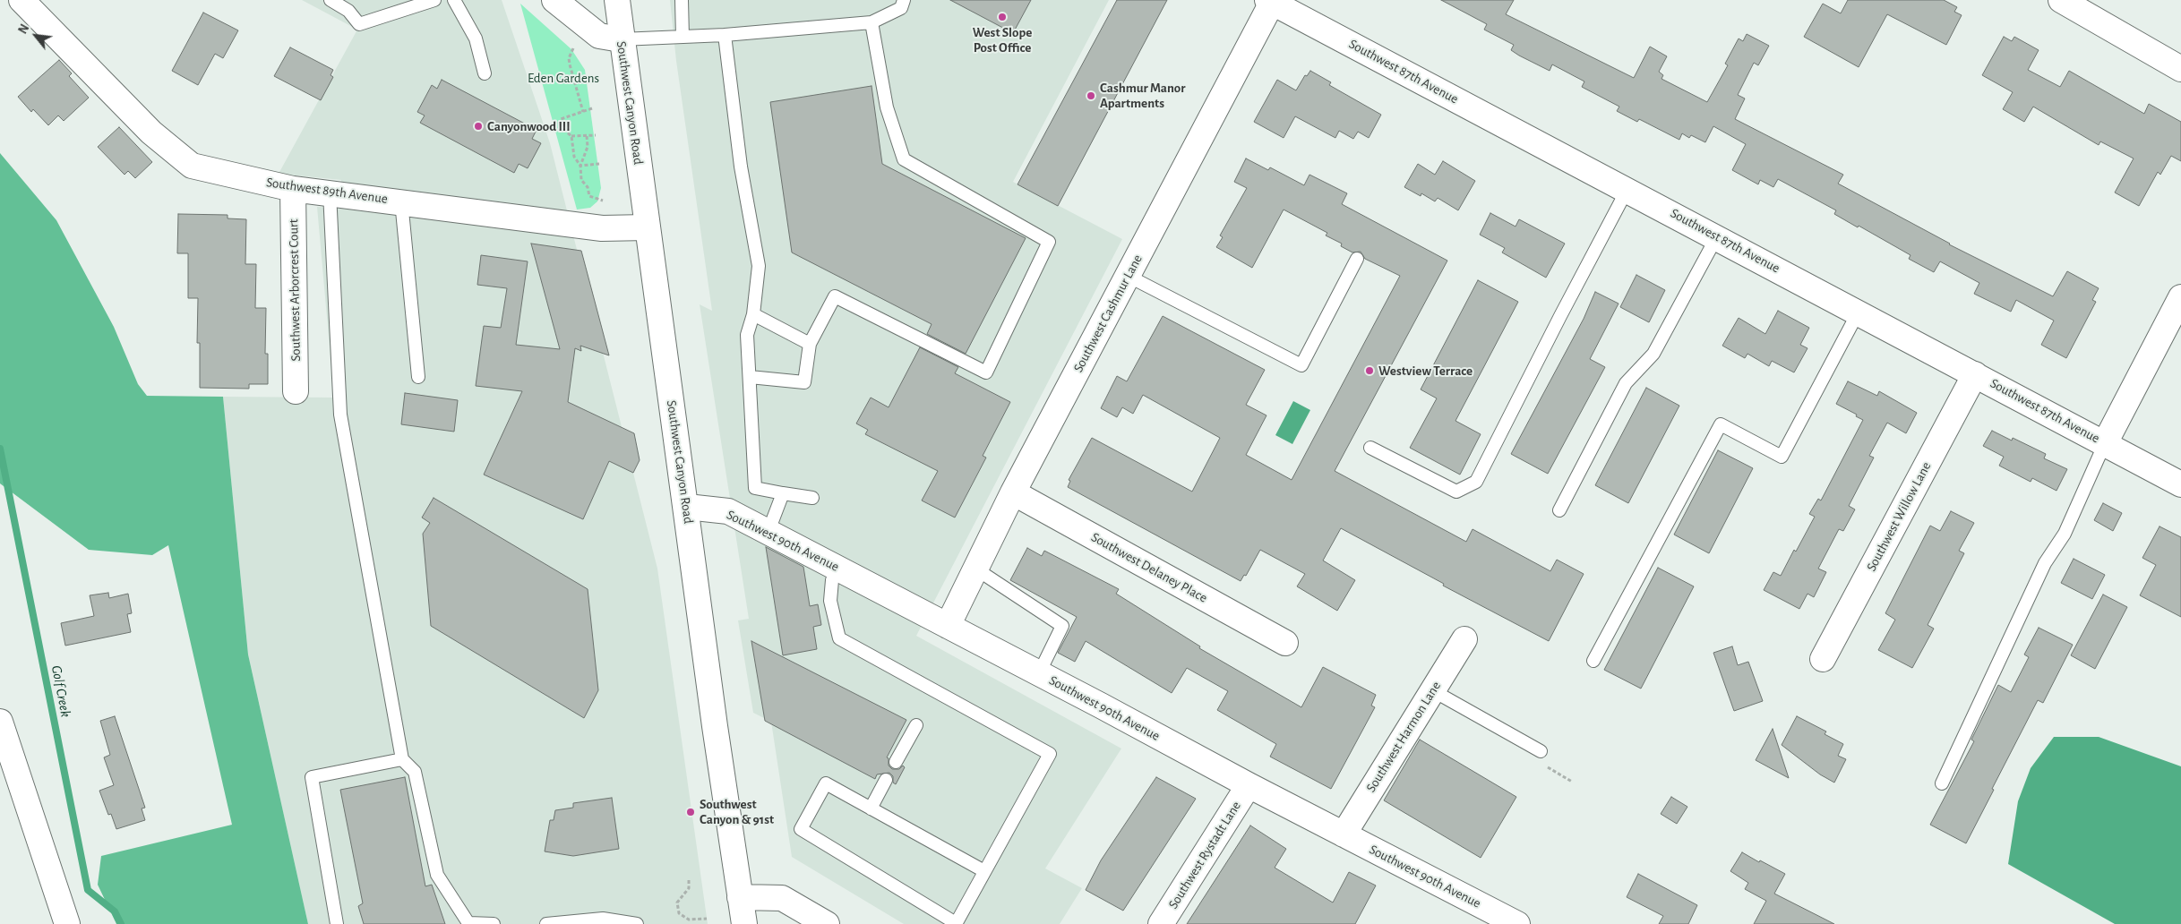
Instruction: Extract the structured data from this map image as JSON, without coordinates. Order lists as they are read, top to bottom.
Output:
{
  "streets": {
    "street": [
      "Southwest 87th Avenue",
      "Southwest Canyon Road",
      "Southwest 89th Avenue",
      "Southwest Arborcrest Court",
      "Southwest Cashmur Lane",
      "Southwest Willow Lane",
      "Southwest 90th Avenue",
      "Southwest Delaney Place",
      "Southwest Harmon Lane",
      "Southwest Rystadt Lane"
    ]
  },
  "crossings": [
    ["Southwest 87th Avenue", "Southwest Cashmur Lane"],
    ["Southwest 87th Avenue", "Southwest Willow Lane"],
    ["Southwest Canyon Road", "Southwest 89th Avenue"],
    ["Southwest Canyon Road", "Southwest 90th Avenue"],
    ["Southwest 89th Avenue", "Southwest Arborcrest Court"],
    ["Southwest Cashmur Lane", "Southwest 90th Avenue"],
    ["Southwest Cashmur Lane", "Southwest Delaney Place"],
    ["Southwest 90th Avenue", "Southwest Harmon Lane"],
    ["Southwest 90th Avenue", "Southwest Rystadt Lane"]
  ],
  "water": ["Golf Creek"],
  "parks": ["Eden Gardens"],
  "places": [
    "West Slope Post Office",
    "Cashmur Manor Apartments",
    "Canyonwood III",
    "Westview Terrace",
    "Southwest Canyon & 91st"
  ],
  "north": "top left"
}
